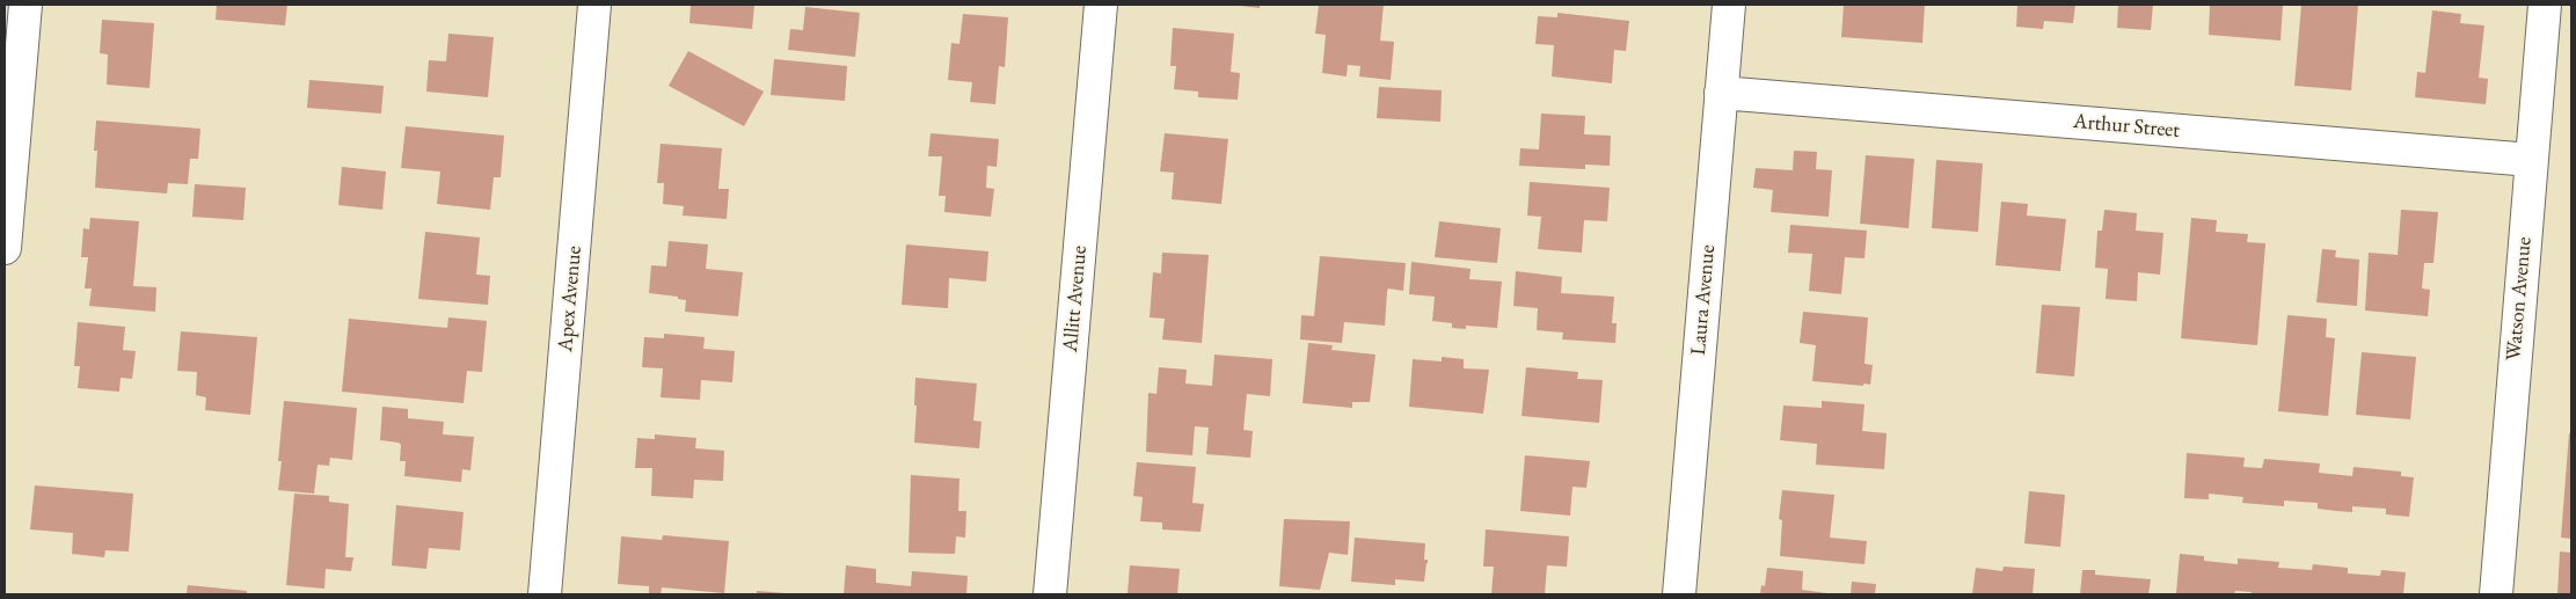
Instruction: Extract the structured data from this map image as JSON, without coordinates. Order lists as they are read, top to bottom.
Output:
{
  "streets": {
    "street": [
      "Arthur Street",
      "Apex Avenue",
      "Allitt Avenue",
      "Watson Avenue",
      "Laura Avenue"
    ]
  },
  "crossings": [
    ["Arthur Street", "Watson Avenue"],
    ["Arthur Street", "Laura Avenue"]
  ]
}
